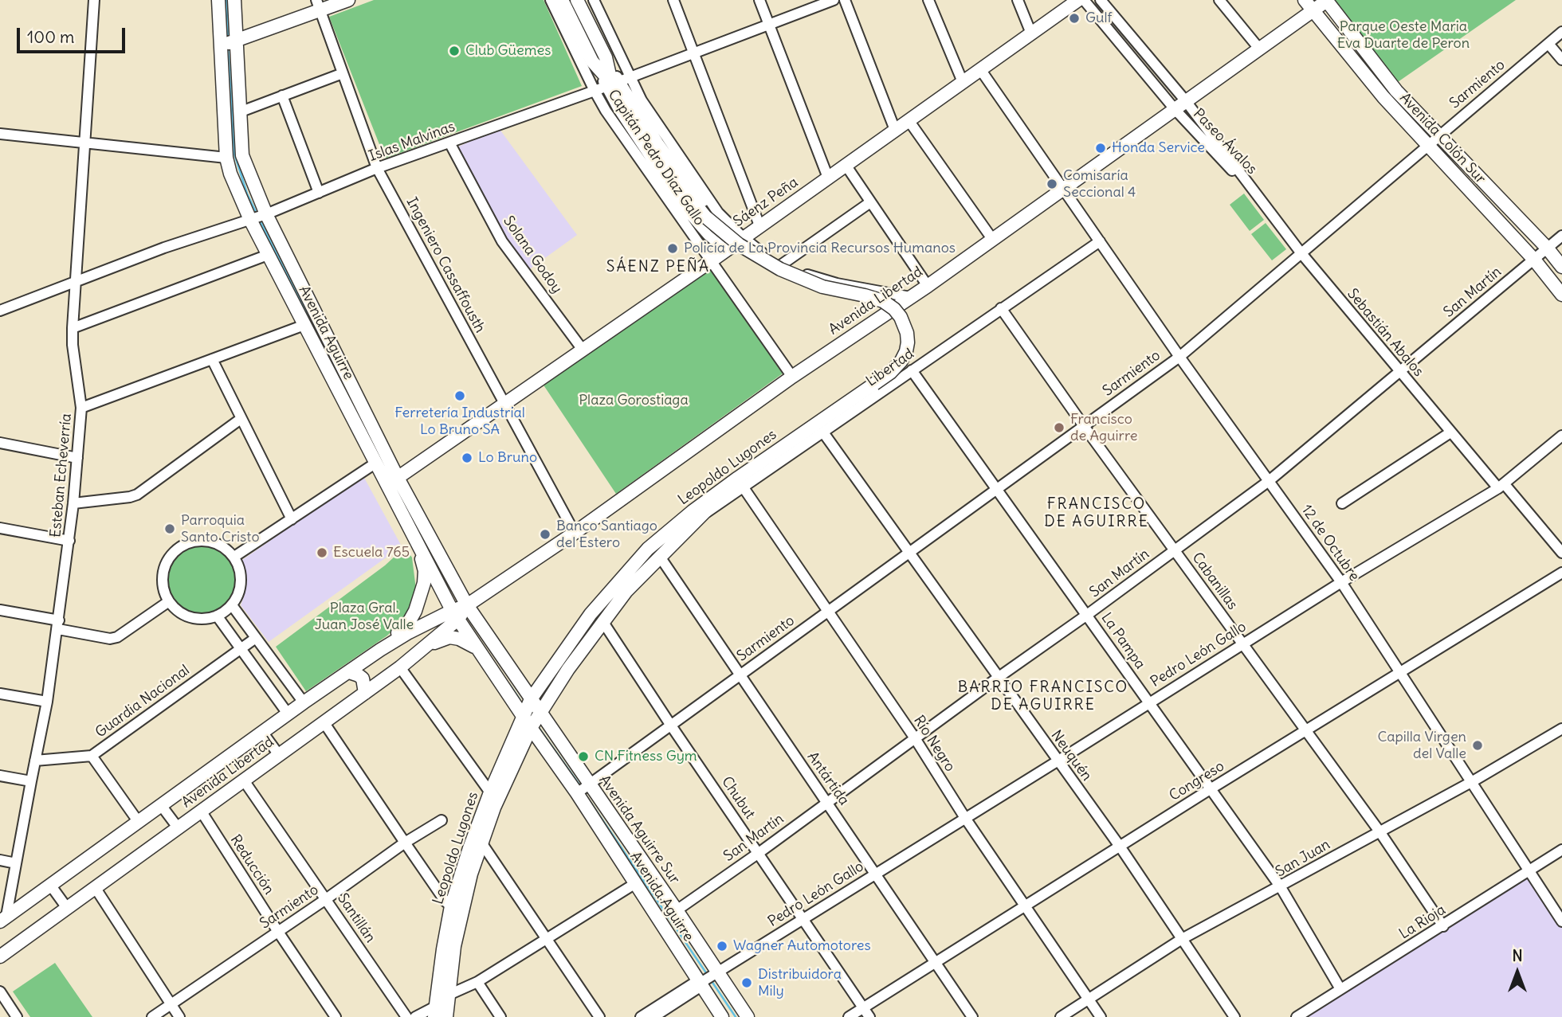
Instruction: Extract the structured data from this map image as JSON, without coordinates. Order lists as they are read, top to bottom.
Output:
{
  "streets": {
    "main road": [
      "Avenida Colón Sur",
      "Sáenz Peña",
      "Avenida Libertad",
      "Avenida Aguirre",
      "Leopoldo Lugones",
      "Avenida Aguirre Sur"
    ],
    "street": [
      "Sarmiento",
      "Islas Malvinas",
      "Paseo Ávalos",
      "Capitán Pedro Díaz Gallo",
      "Solana Godoy",
      "Ingeniero Cassaffousth",
      "San Martín",
      "Sebastián Abalos",
      "Libertad",
      "Esteban Echeverría",
      "12 de Octubre",
      "Cabanillas",
      "La Pampa",
      "Pedro León Gallo",
      "Guardia Nacional",
      "Río Negro",
      "Neuquén",
      "Antártida",
      "Congreso",
      "Chubut",
      "San Juan",
      "Reducción",
      "Santillán",
      "La Rioja"
    ]
  },
  "crossings": [
    ["Sarmiento", "Avenida Colón Sur"],
    ["Sarmiento", "Avenida Aguirre"],
    ["Sarmiento", "Sebastián Abalos"],
    ["Sarmiento", "12 de Octubre"],
    ["Sarmiento", "Cabanillas"],
    ["Sarmiento", "La Pampa"],
    ["Sarmiento", "Río Negro"],
    ["Sarmiento", "Neuquén"],
    ["Sarmiento", "Antártida"],
    ["Sarmiento", "Chubut"],
    ["Sarmiento", "Avenida Aguirre Sur"],
    ["Sarmiento", "Reducción"],
    ["Sarmiento", "Santillán"],
    ["Avenida Colón Sur", "San Martín"],
    ["Avenida Colón Sur", "Avenida Libertad"],
    ["Islas Malvinas", "Capitán Pedro Díaz Gallo"],
    ["Islas Malvinas", "Solana Godoy"],
    ["Islas Malvinas", "Ingeniero Cassaffousth"],
    ["Islas Malvinas", "Avenida Aguirre"],
    ["Islas Malvinas", "Leopoldo Lugones"],
    ["Islas Malvinas", "Esteban Echeverría"],
    ["Paseo Ávalos", "Avenida Libertad"],
    ["Paseo Ávalos", "Sebastián Abalos"],
    ["Capitán Pedro Díaz Gallo", "Sáenz Peña"],
    ["Capitán Pedro Díaz Gallo", "Avenida Libertad"],
    ["Sáenz Peña", "Solana Godoy"],
    ["Sáenz Peña", "Ingeniero Cassaffousth"],
    ["Sáenz Peña", "Avenida Aguirre"],
    ["Sáenz Peña", "12 de Octubre"],
    ["Ingeniero Cassaffousth", "Avenida Libertad"],
    ["San Martín", "Sebastián Abalos"],
    ["San Martín", "12 de Octubre"],
    ["San Martín", "Cabanillas"],
    ["San Martín", "La Pampa"],
    ["San Martín", "Río Negro"],
    ["San Martín", "Neuquén"],
    ["San Martín", "Antártida"],
    ["San Martín", "Chubut"],
    ["San Martín", "Avenida Aguirre Sur"],
    ["Avenida Libertad", "Avenida Aguirre"],
    ["Avenida Libertad", "Esteban Echeverría"],
    ["Avenida Libertad", "12 de Octubre"],
    ["Avenida Libertad", "Avenida Aguirre Sur"],
    ["Avenida Libertad", "Reducción"],
    ["Avenida Libertad", "Santillán"],
    ["Avenida Aguirre", "Leopoldo Lugones"],
    ["Avenida Aguirre", "Pedro León Gallo"],
    ["Avenida Aguirre", "Avenida Aguirre Sur"],
    ["Sebastián Abalos", "Pedro León Gallo"],
    ["Libertad", "Leopoldo Lugones"],
    ["Libertad", "12 de Octubre"],
    ["Libertad", "Cabanillas"],
    ["Libertad", "La Pampa"],
    ["Libertad", "Río Negro"],
    ["Libertad", "Neuquén"],
    ["Leopoldo Lugones", "Antártida"],
    ["Leopoldo Lugones", "Chubut"],
    ["Leopoldo Lugones", "Avenida Aguirre Sur"],
    ["Esteban Echeverría", "Guardia Nacional"],
    ["12 de Octubre", "Pedro León Gallo"],
    ["12 de Octubre", "Congreso"],
    ["12 de Octubre", "San Juan"],
    ["12 de Octubre", "La Rioja"],
    ["Cabanillas", "Pedro León Gallo"],
    ["Cabanillas", "Congreso"],
    ["Cabanillas", "San Juan"],
    ["Cabanillas", "La Rioja"],
    ["La Pampa", "Pedro León Gallo"],
    ["La Pampa", "Congreso"],
    ["La Pampa", "San Juan"],
    ["La Pampa", "La Rioja"],
    ["Pedro León Gallo", "Río Negro"],
    ["Pedro León Gallo", "Neuquén"],
    ["Pedro León Gallo", "Antártida"],
    ["Pedro León Gallo", "Chubut"],
    ["Pedro León Gallo", "Avenida Aguirre Sur"],
    ["Río Negro", "Congreso"],
    ["Río Negro", "San Juan"],
    ["Neuquén", "Congreso"],
    ["Neuquén", "San Juan"],
    ["Antártida", "Congreso"],
    ["Congreso", "Chubut"]
  ],
  "districts": ["SÁENZ PEÑA", "FRANCISCO DE AGUIRRE", "BARRIO FRANCISCO DE AGUIRRE"],
  "parks": ["Parque Oeste Maria Eva Duarte de Peron", "Plaza Gorostiaga", "Plaza Gral. Juan José Valle"],
  "places": [
    "Gulf",
    "Club Güemes",
    "Honda Service",
    "Comisaría Seccional 4",
    "Policía de La Provincia Recursos Humanos",
    "Ferretería Industrial Lo Bruno SA",
    "Francisco de Aguirre",
    "Lo Bruno",
    "Parroquia Santo Cristo",
    "Banco Santiago del Estero",
    "Escuela 765",
    "Capilla Virgen del Valle",
    "CN Fitness Gym",
    "Wagner Automotores",
    "Distribuidora Mily"
  ],
  "scale_bar": "100 m",
  "north": "top"
}
